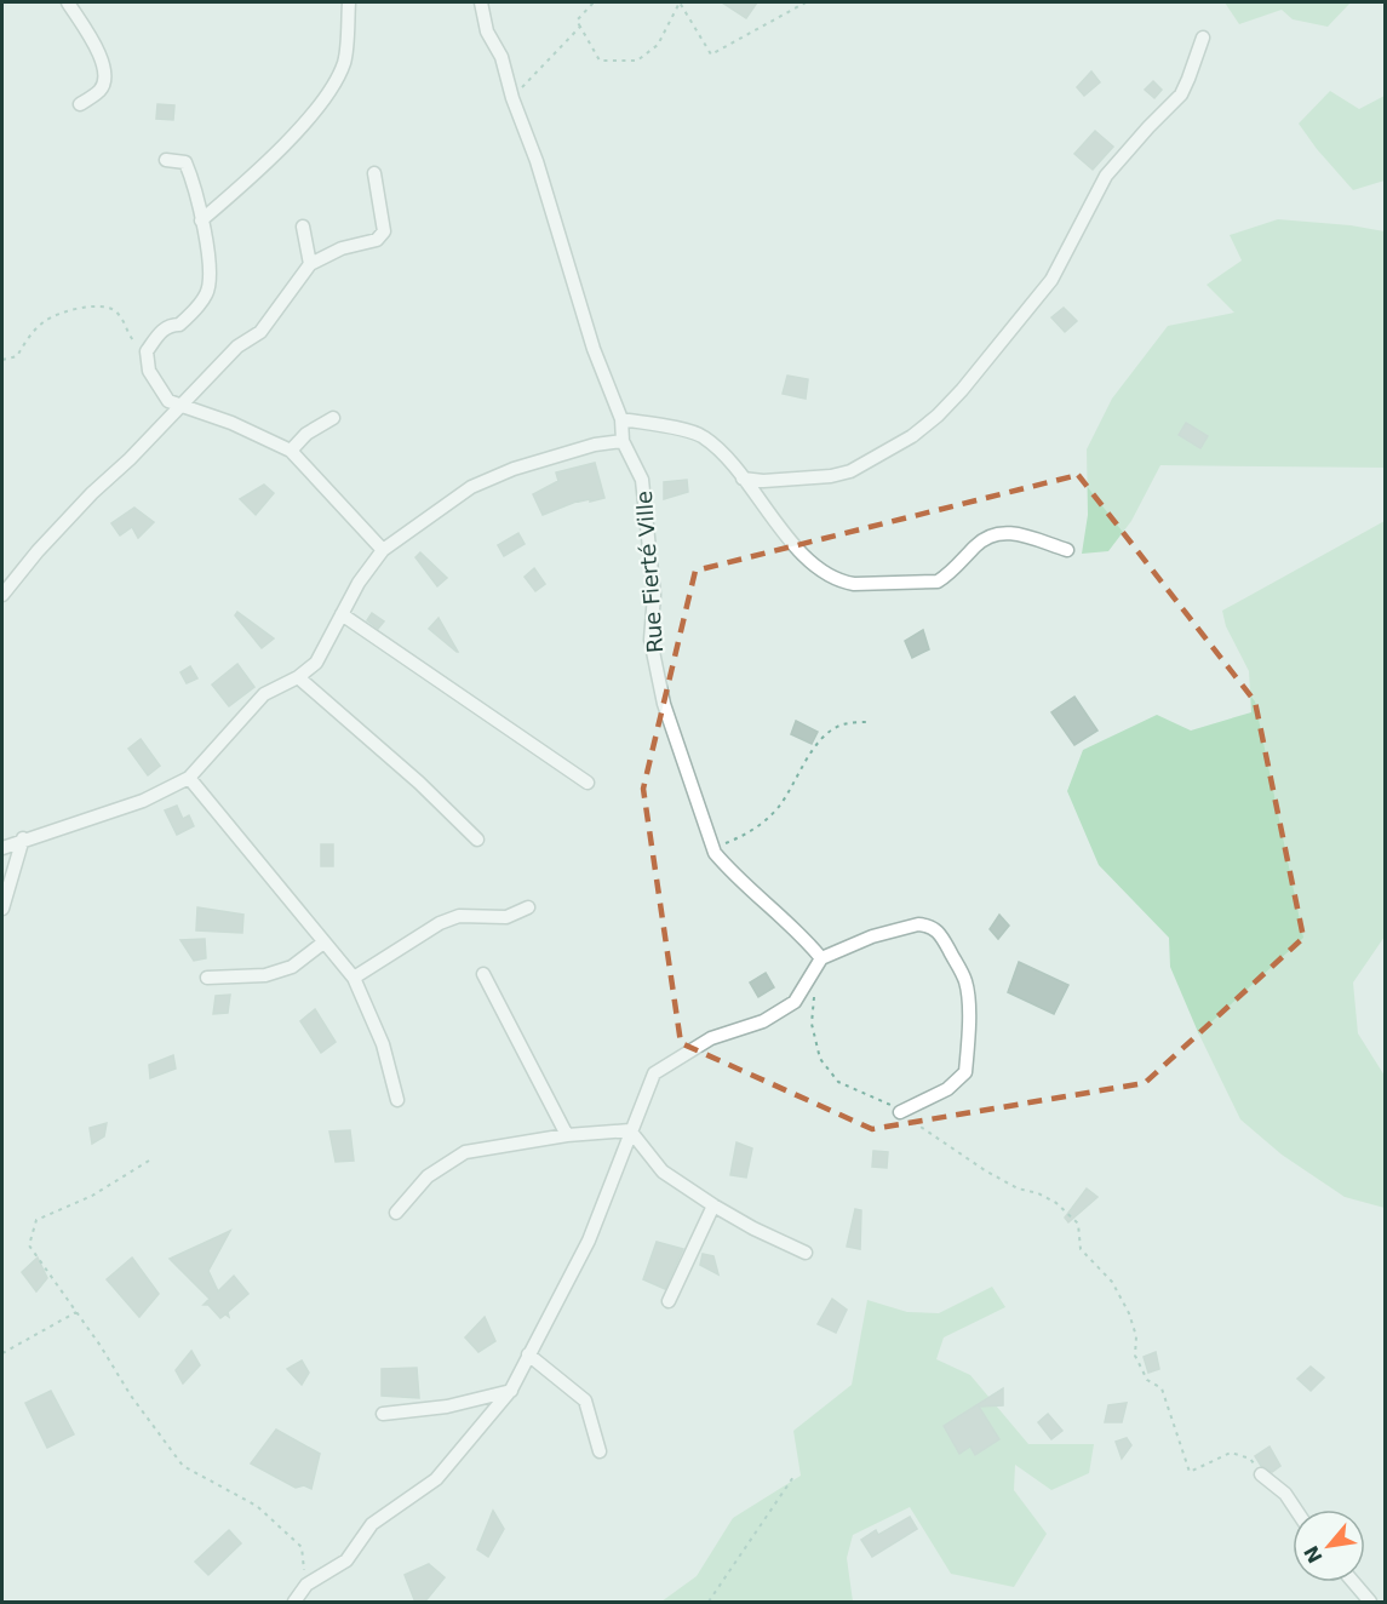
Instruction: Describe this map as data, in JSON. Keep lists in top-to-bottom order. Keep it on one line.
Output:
{"streets":{"street":["Rue Fierté Ville"]},"north":"bottom left"}
